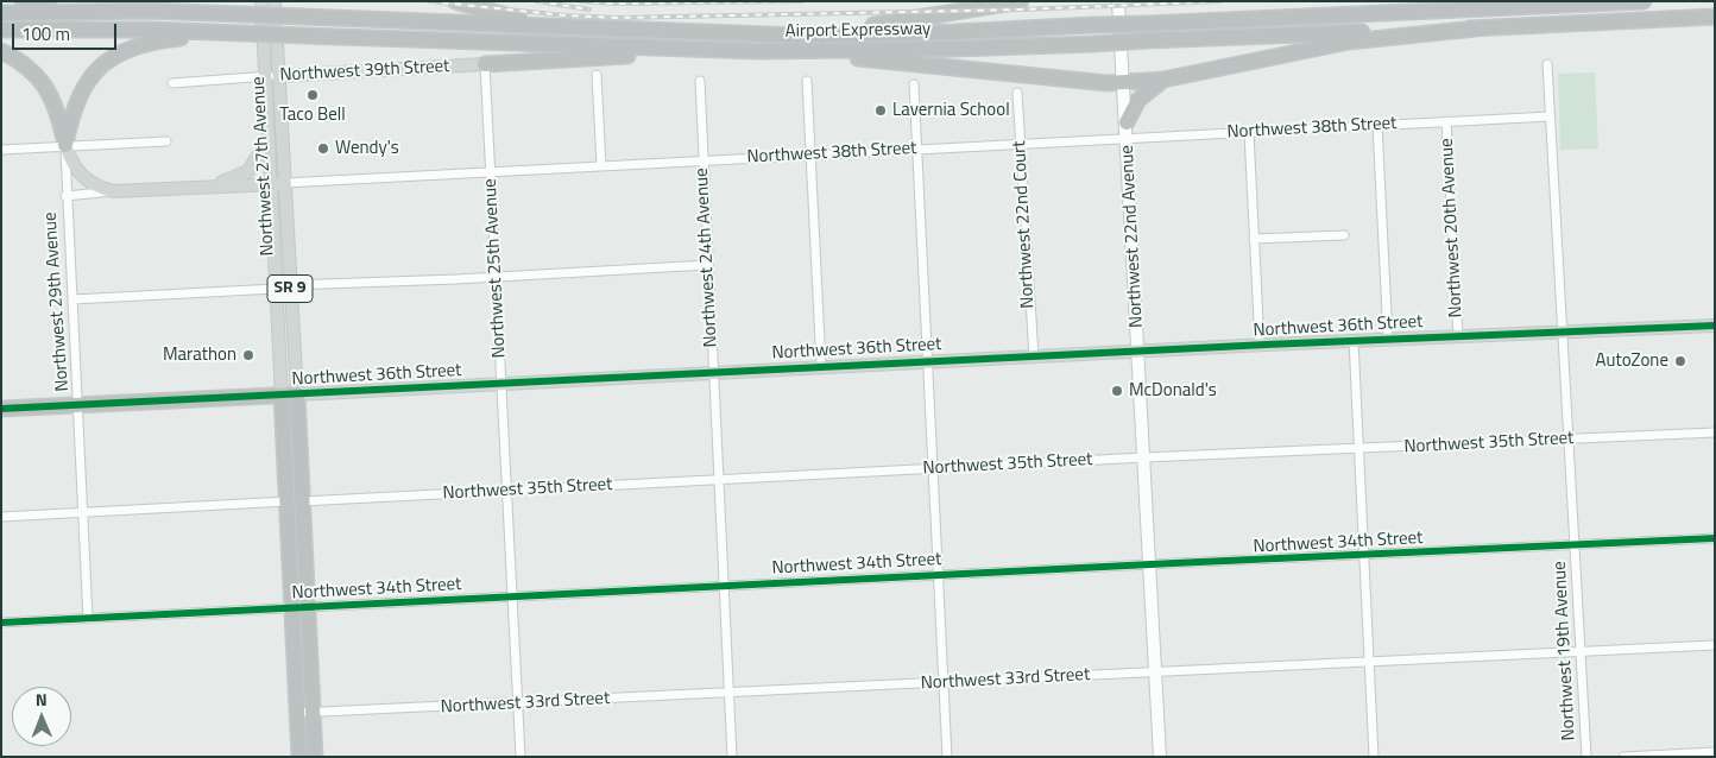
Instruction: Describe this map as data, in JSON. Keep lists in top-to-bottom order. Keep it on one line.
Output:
{"streets":{"highway":["Airport Expressway","Northwest 27th Avenue","SR 9","Northwest 36th Street"],"main road":["Northwest 39th Street","Northwest 38th Street","Northwest 22nd Avenue"],"street":["Northwest 22nd Court","Northwest 20th Avenue","Northwest 24th Avenue","Northwest 25th Avenue","Northwest 29th Avenue","Northwest 35th Street","Northwest 34th Street","Northwest 19th Avenue","Northwest 33rd Street"]},"crossings":[["Northwest 39th Street","Northwest 27th Avenue"],["Northwest 39th Street","Northwest 25th Avenue"],["Northwest 38th Street","Northwest 27th Avenue"],["Northwest 38th Street","Northwest 22nd Court"],["Northwest 38th Street","Northwest 20th Avenue"],["Northwest 38th Street","Northwest 22nd Avenue"],["Northwest 38th Street","Northwest 24th Avenue"],["Northwest 38th Street","Northwest 25th Avenue"],["Northwest 38th Street","Northwest 29th Avenue"],["Northwest 38th Street","Northwest 19th Avenue"],["Northwest 27th Avenue","Northwest 36th Street"],["Northwest 27th Avenue","Northwest 35th Street"],["Northwest 27th Avenue","Northwest 34th Street"],["Northwest 27th Avenue","Northwest 33rd Street"],["Northwest 22nd Court","Northwest 36th Street"],["Northwest 20th Avenue","Northwest 36th Street"],["Northwest 22nd Avenue","Northwest 36th Street"],["Northwest 22nd Avenue","Northwest 35th Street"],["Northwest 22nd Avenue","Northwest 34th Street"],["Northwest 22nd Avenue","Northwest 33rd Street"],["Northwest 24th Avenue","Northwest 36th Street"],["Northwest 24th Avenue","Northwest 35th Street"],["Northwest 24th Avenue","Northwest 34th Street"],["Northwest 24th Avenue","Northwest 33rd Street"],["Northwest 25th Avenue","Northwest 36th Street"],["Northwest 25th Avenue","Northwest 35th Street"],["Northwest 25th Avenue","Northwest 34th Street"],["Northwest 25th Avenue","Northwest 33rd Street"],["Northwest 29th Avenue","Northwest 36th Street"],["Northwest 29th Avenue","Northwest 35th Street"],["Northwest 29th Avenue","Northwest 34th Street"],["Northwest 36th Street","Northwest 19th Avenue"],["Northwest 35th Street","Northwest 19th Avenue"],["Northwest 34th Street","Northwest 19th Avenue"],["Northwest 19th Avenue","Northwest 33rd Street"]],"places":["Taco Bell","Lavernia School","Wendy's","Marathon","AutoZone","McDonald's"],"scale_bar":"100 m","north":"top"}
